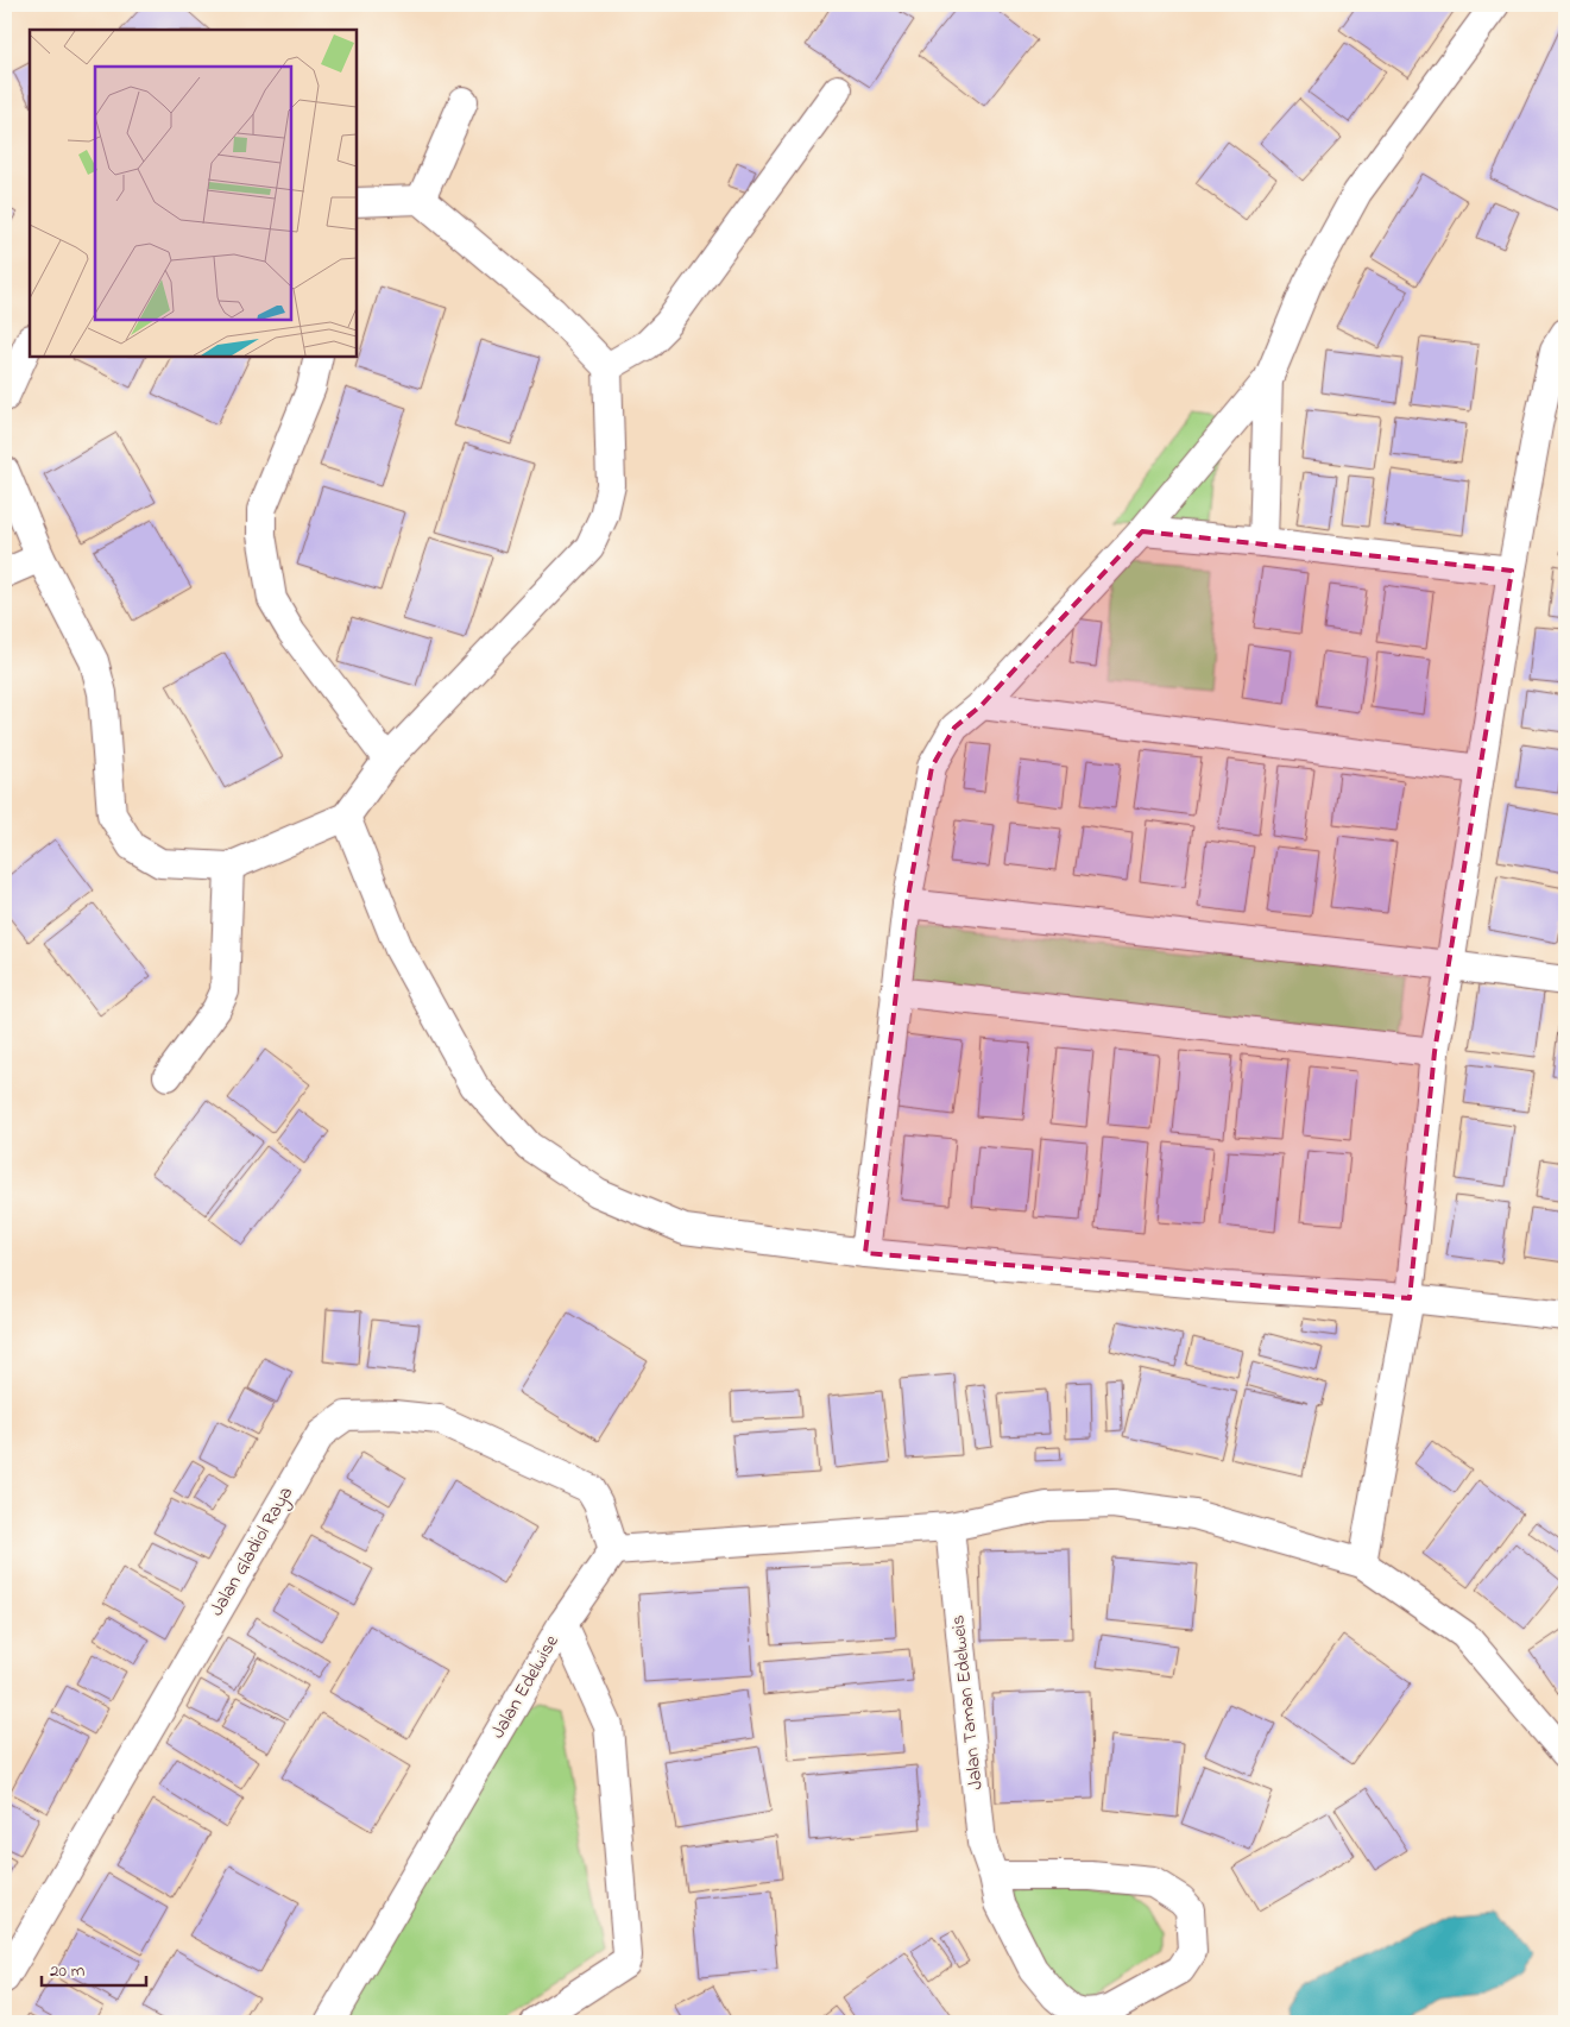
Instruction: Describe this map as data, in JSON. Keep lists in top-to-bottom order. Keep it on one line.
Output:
{"streets":{"street":["Jalan Gladiol Raya","Jalan Edelwise","Jalan Taman Edelweis"]},"scale_bar":"20 m"}
